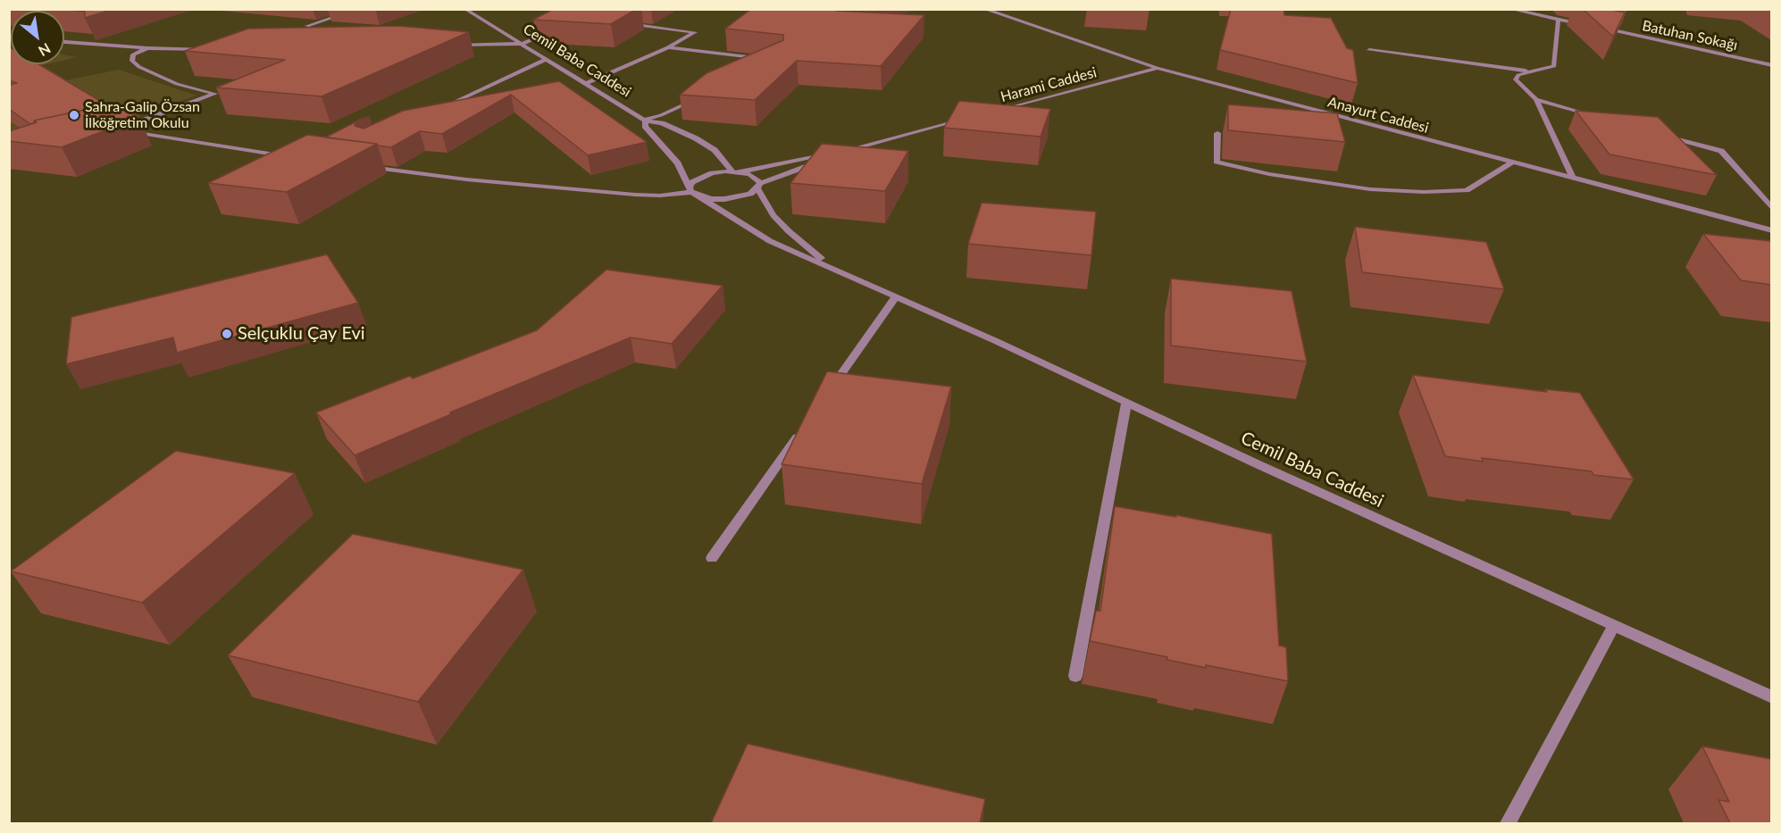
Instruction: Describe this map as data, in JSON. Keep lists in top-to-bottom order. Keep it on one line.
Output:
{"streets":{"street":["Batuhan Sokağı","Cemil Baba Caddesi","Harami Caddesi","Anayurt Caddesi"]},"crossings":[["Harami Caddesi","Anayurt Caddesi"]],"places":["Sahra-Galip Özsan İlköğretim Okulu","Selçuklu Çay Evi"],"north":"bottom right"}
